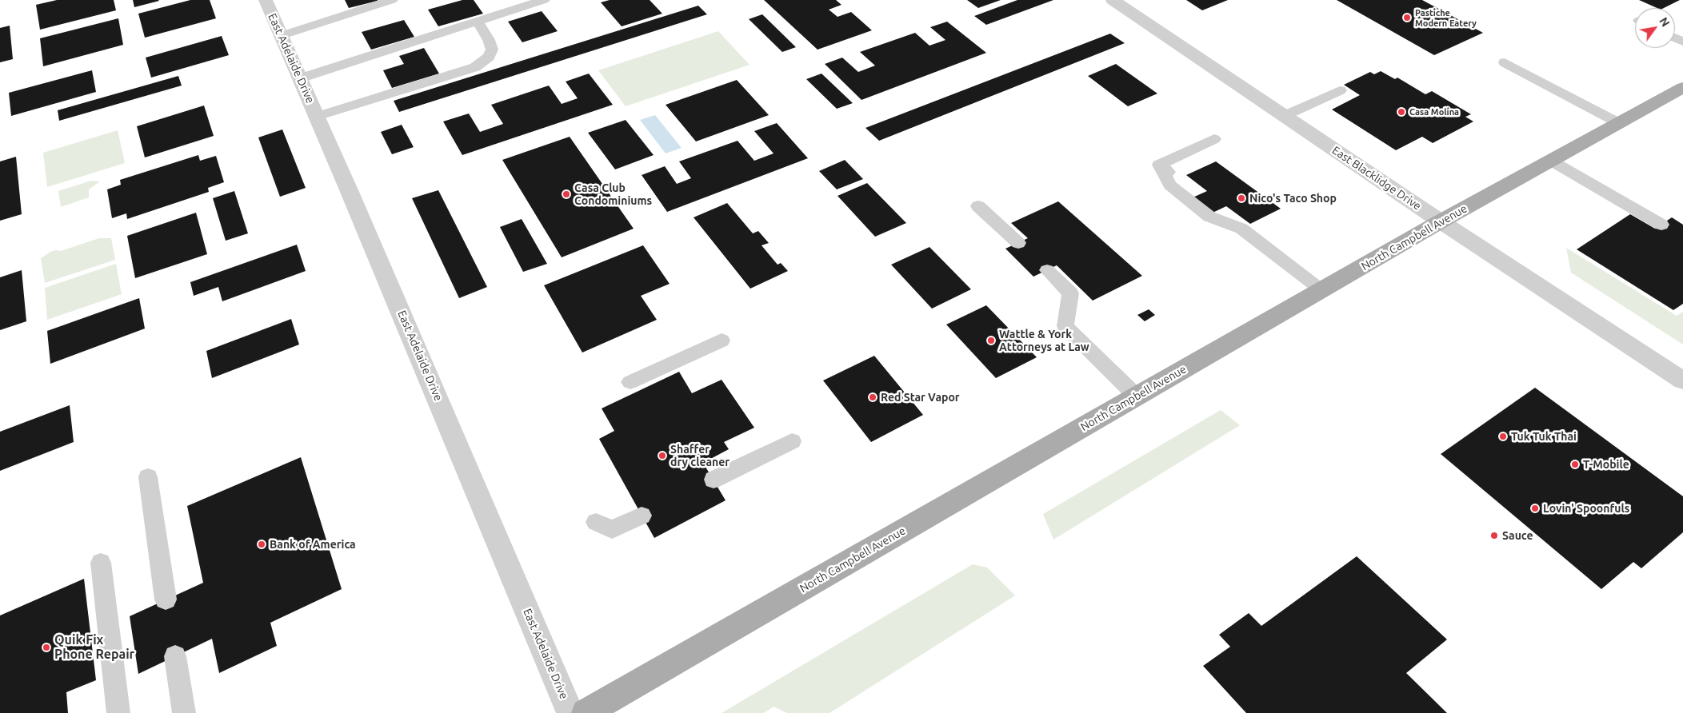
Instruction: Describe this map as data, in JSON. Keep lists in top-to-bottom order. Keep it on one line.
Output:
{"streets":{"main road":["North Campbell Avenue"],"street":["East Adelaide Drive","East Blacklidge Drive"]},"crossings":[["East Blacklidge Drive","North Campbell Avenue"]],"places":["Pastiche Modern Eatery","Casa Molina","Casa Club Condominiums","Nico's Taco Shop","Wattle & York Attorneys at Law","Red Star Vapor","Tuk Tuk Thai","Shaffer dry cleaner","T-Mobile","Lovin' Spoonfuls","Sauce","Bank of America","Quik Fix Phone Repair"],"north":"top right"}
